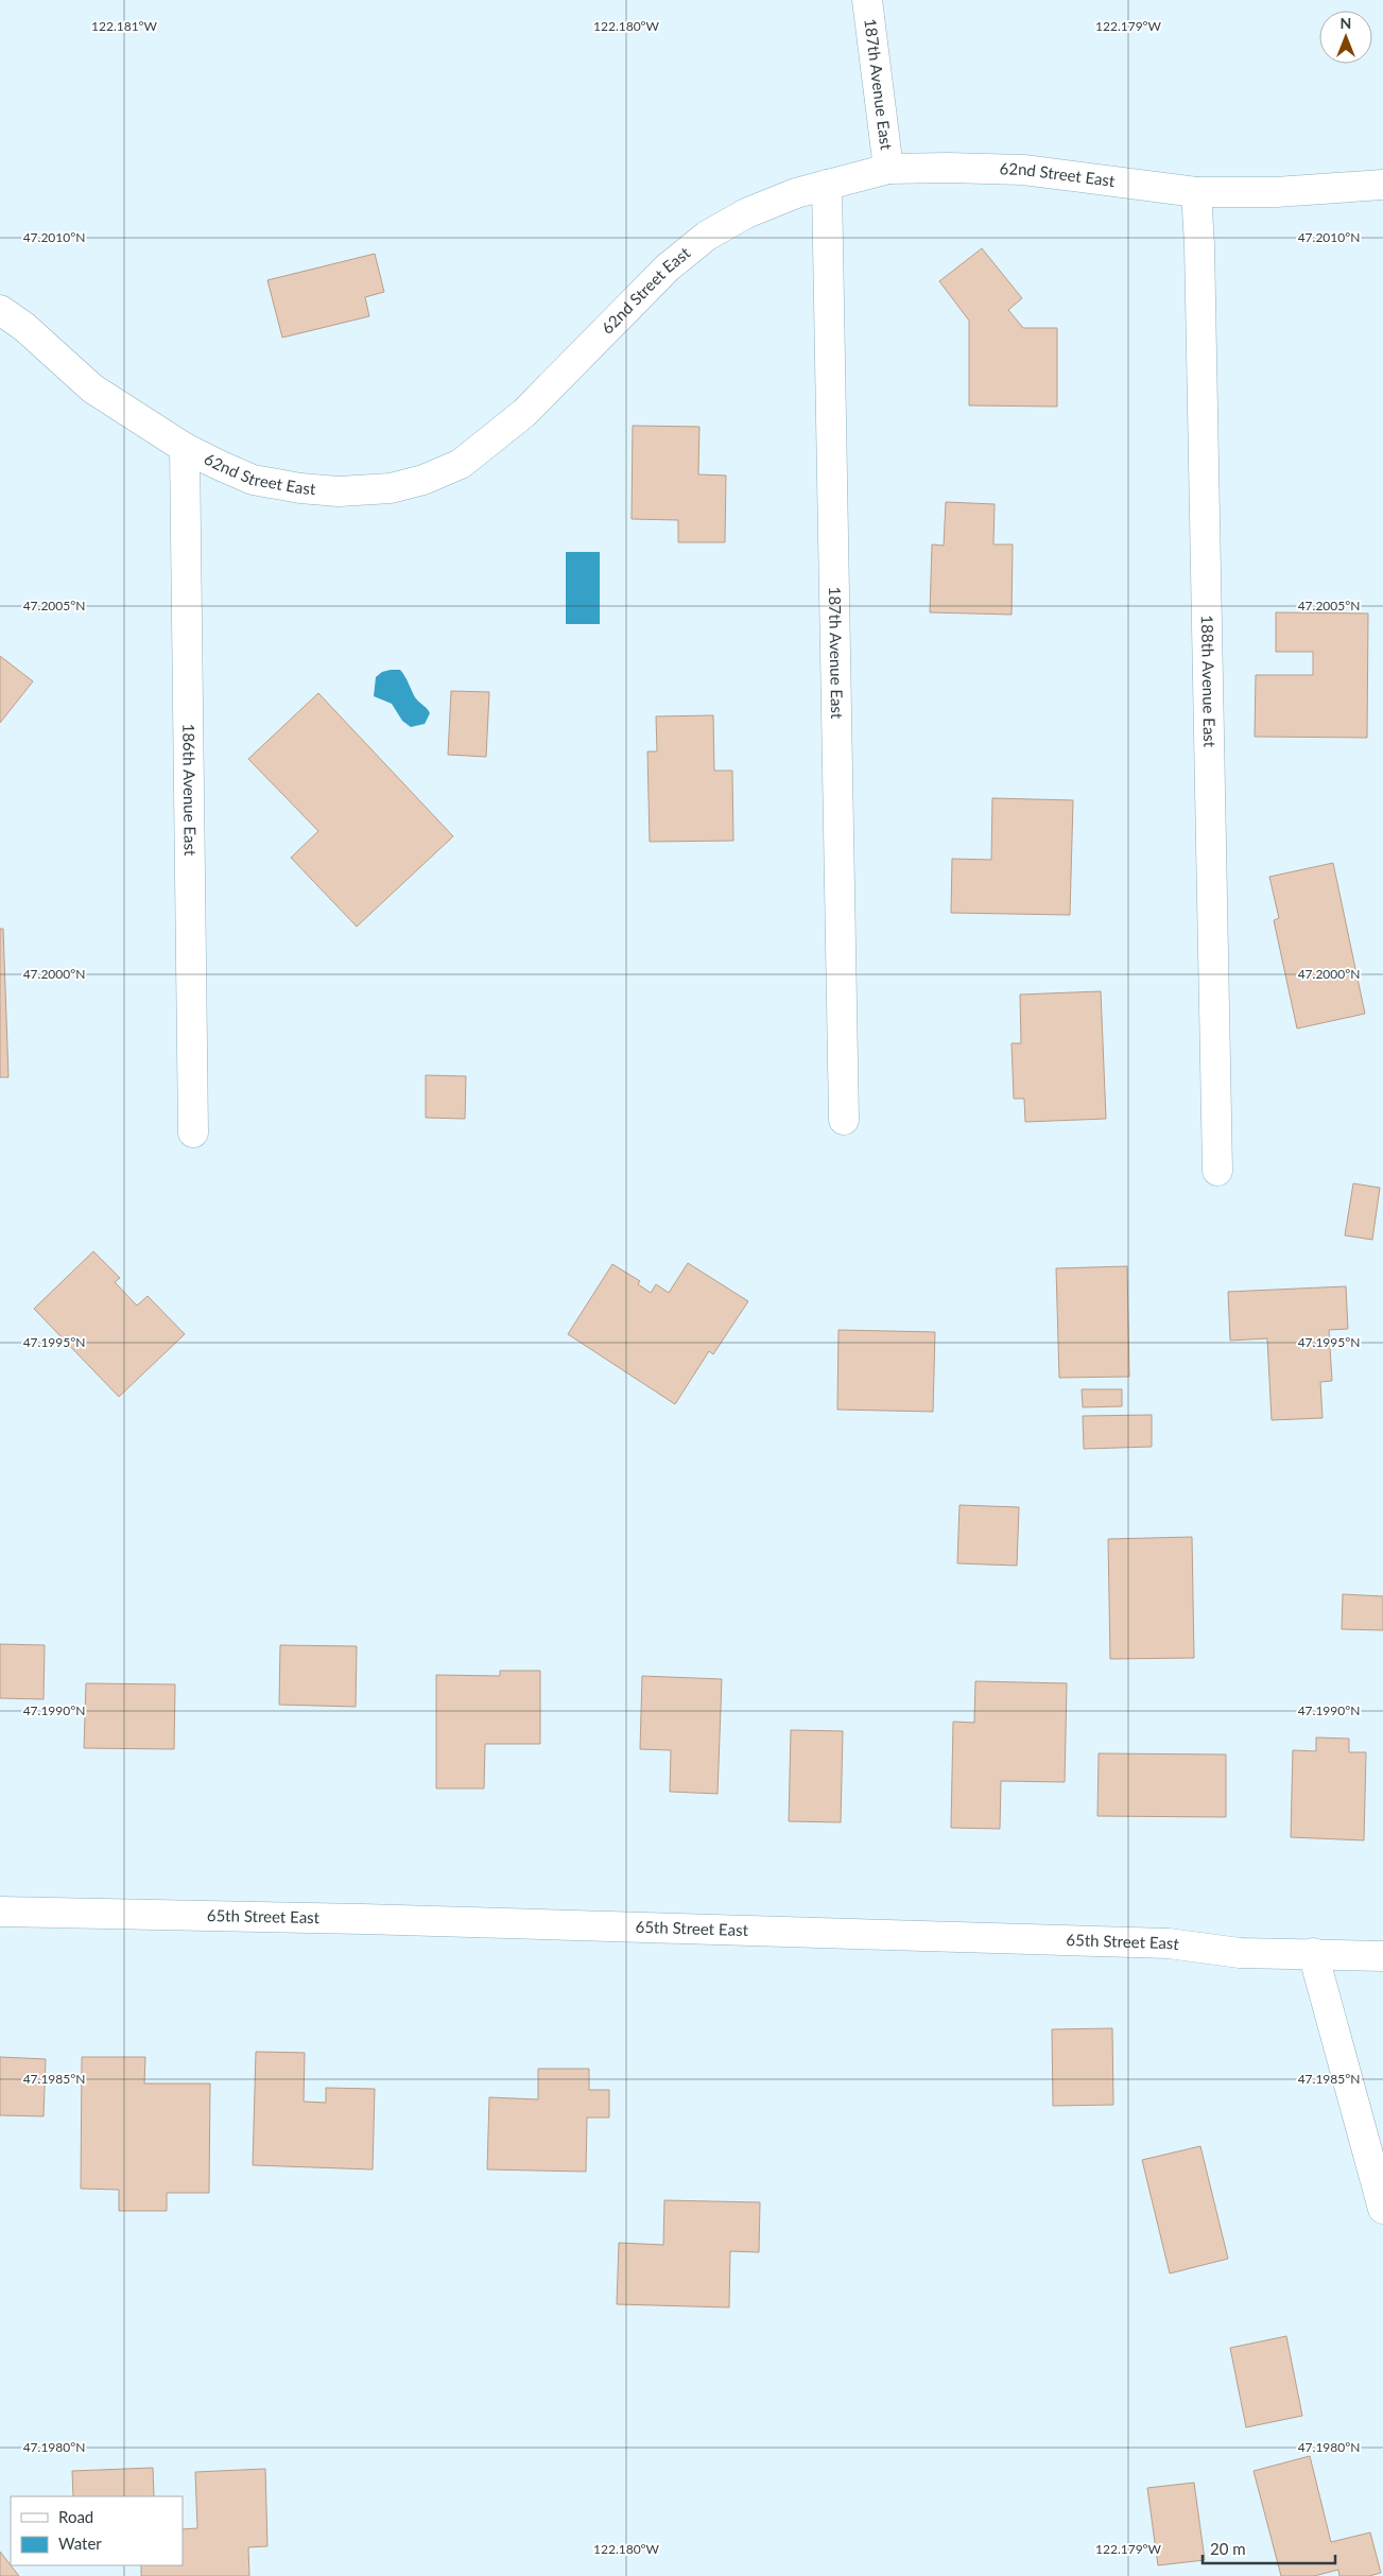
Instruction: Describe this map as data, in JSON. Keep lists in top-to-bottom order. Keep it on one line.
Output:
{"streets":{"street":["187th Avenue East","62nd Street East","188th Avenue East","186th Avenue East","65th Street East"]},"crossings":[["187th Avenue East","62nd Street East"],["62nd Street East","188th Avenue East"],["62nd Street East","186th Avenue East"]],"legend":["Road","Water"],"scale_bar":"20 m","north":"top","coordinates":["122.181°W","122.180°W","122.179°W","47.2010°N","47.2005°N","47.2000°N","47.1995°N","47.1990°N","47.1985°N","47.1980°N"]}
